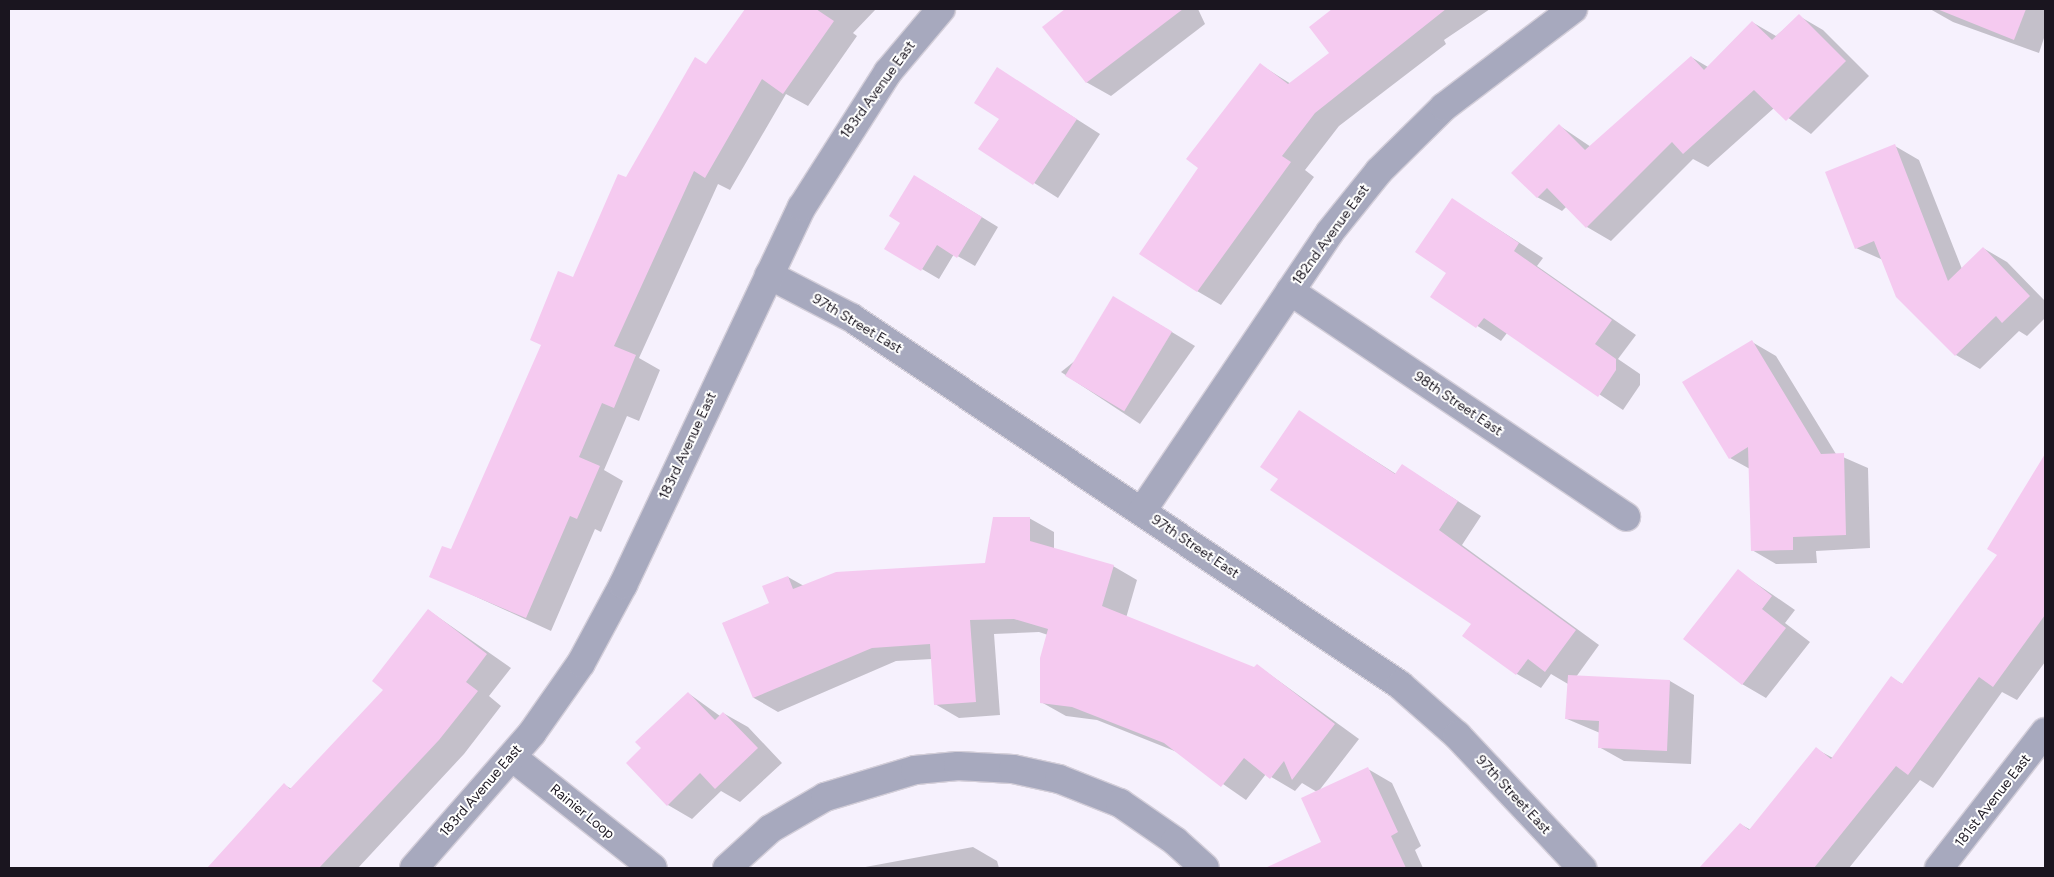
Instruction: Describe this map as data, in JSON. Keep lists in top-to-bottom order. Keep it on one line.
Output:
{"streets":{"street":["183rd Avenue East","182nd Avenue East","97th Street East","98th Street East","181st Avenue East","Rainier Loop"]},"crossings":[["183rd Avenue East","97th Street East"],["183rd Avenue East","Rainier Loop"],["182nd Avenue East","97th Street East"],["182nd Avenue East","98th Street East"]]}
